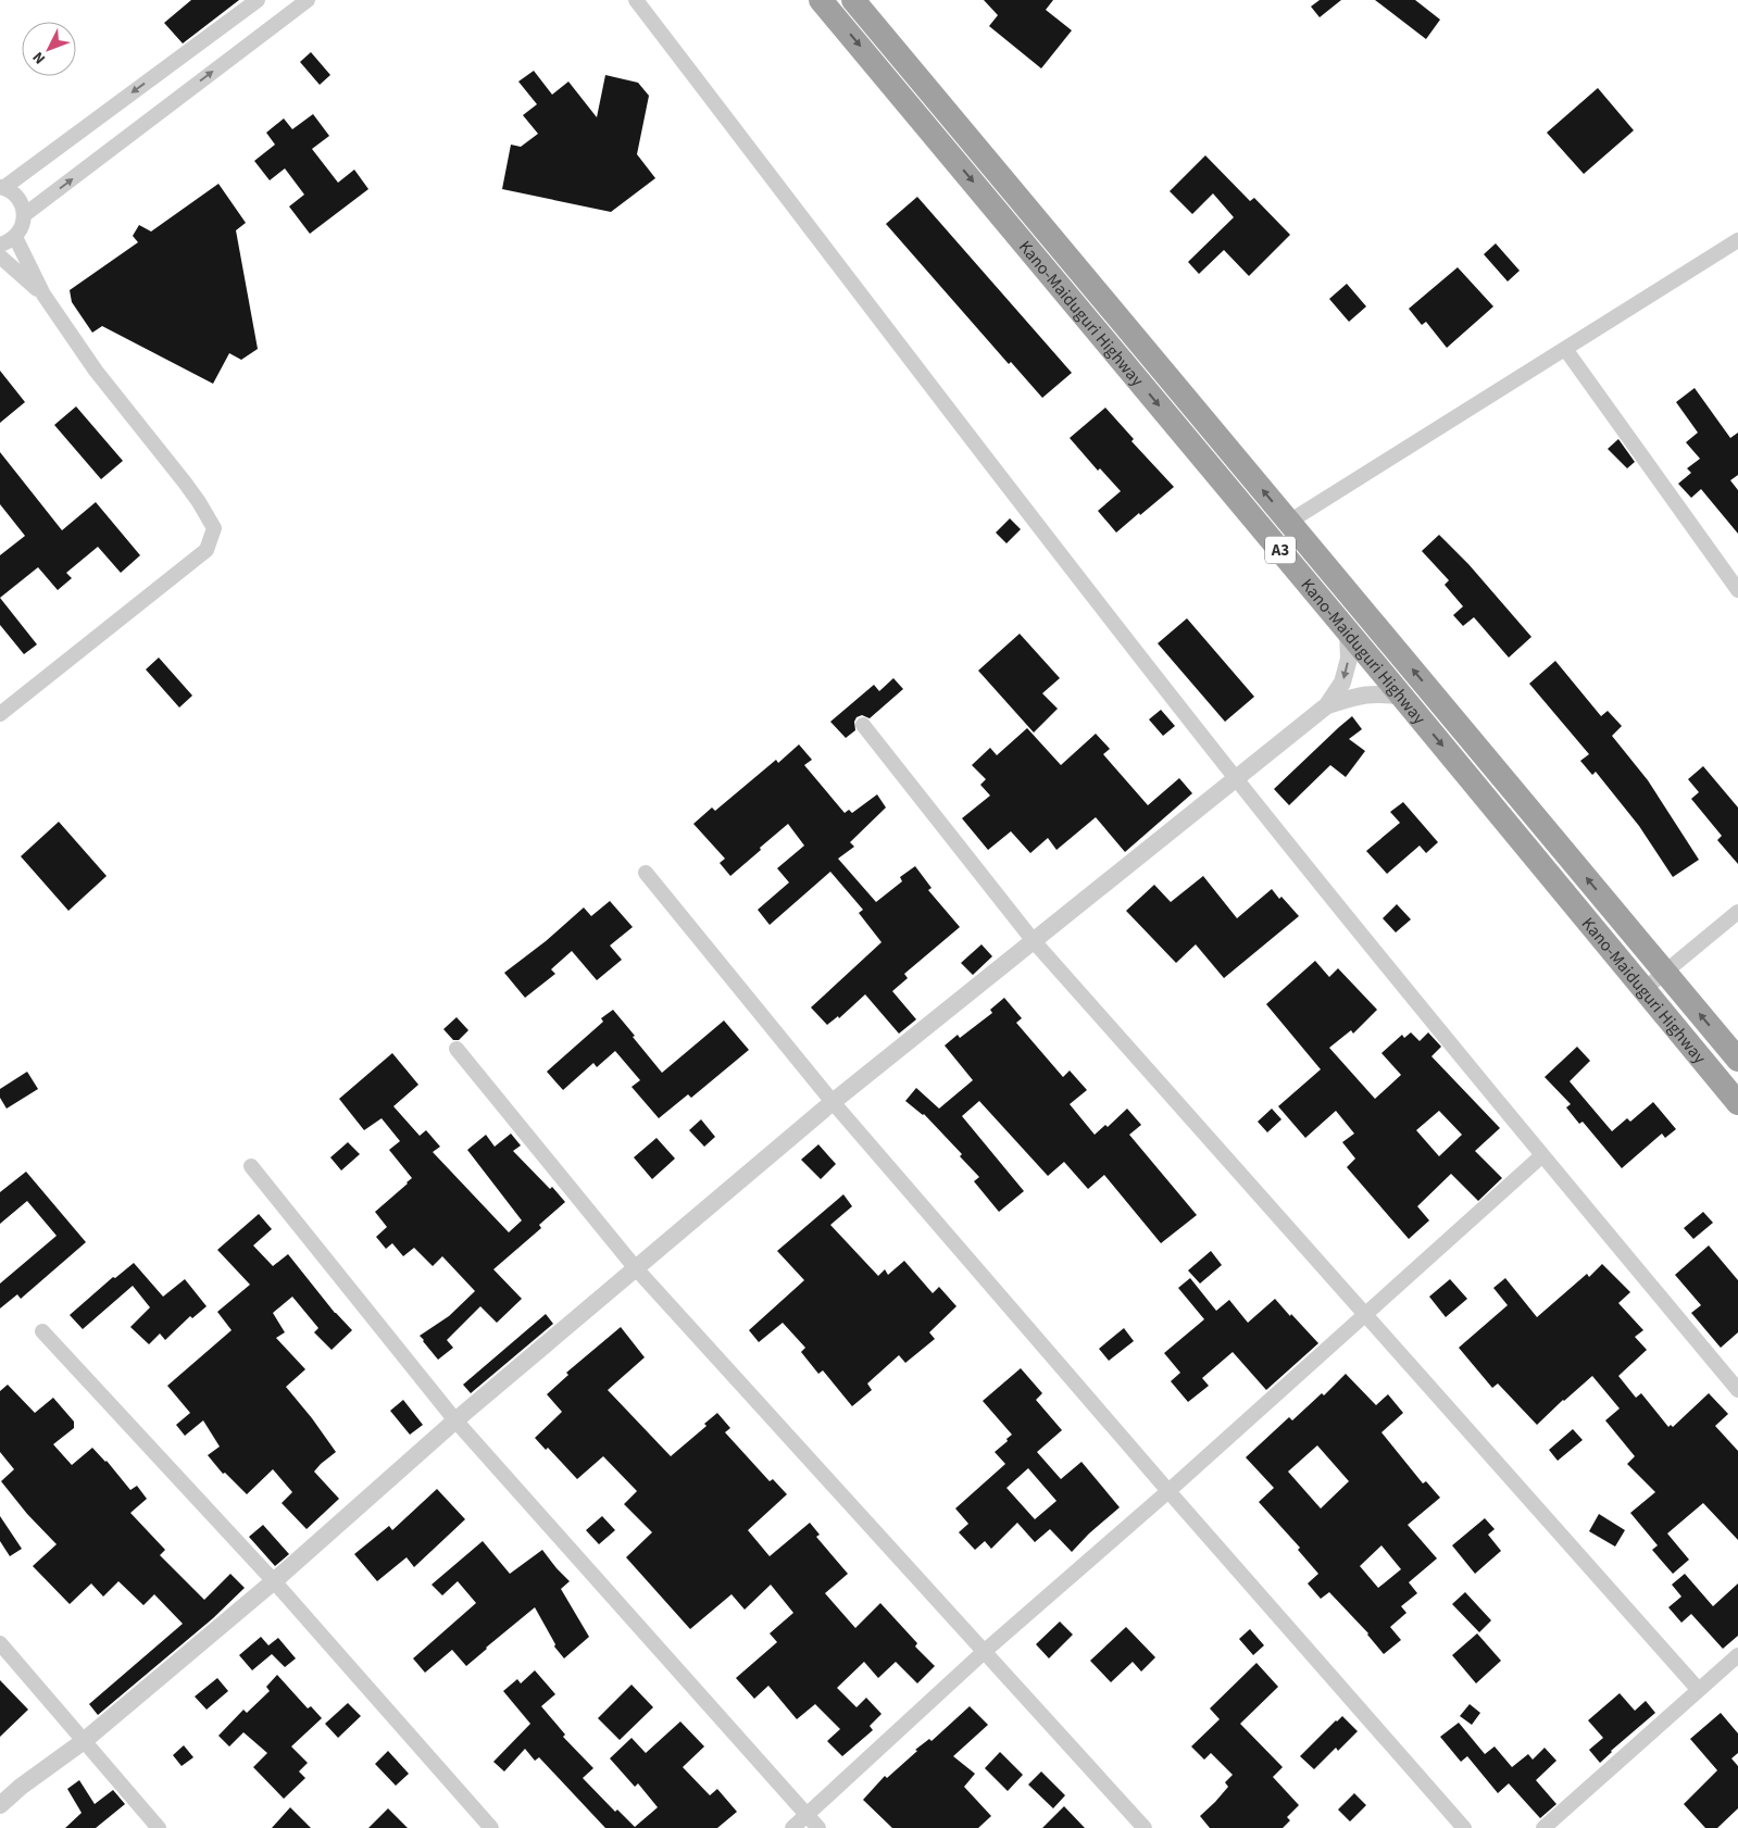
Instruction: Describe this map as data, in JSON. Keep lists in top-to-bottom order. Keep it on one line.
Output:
{"streets":{"highway":["Kano-Maiduguri Highway","A3"]},"north":"bottom left"}
